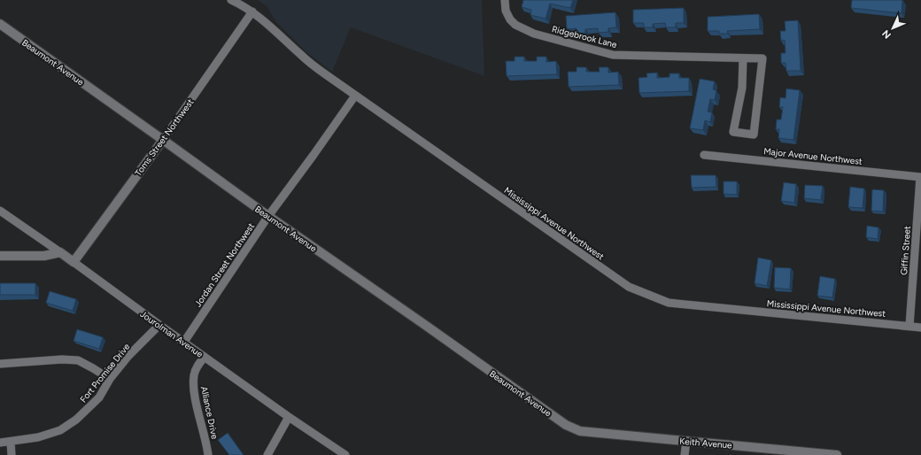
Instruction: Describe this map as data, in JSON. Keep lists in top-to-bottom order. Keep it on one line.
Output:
{"streets":{"street":["Ridgebrook Lane","Beaumont Avenue","Toms Street Northwest","Major Avenue Northwest","Mississippi Avenue Northwest","Giffin Street","Jordan Street Northwest","Jourolman Avenue","Fort Promise Drive","Alliance Drive","Keith Avenue"]},"crossings":[["Beaumont Avenue","Toms Street Northwest"],["Beaumont Avenue","Jordan Street Northwest"],["Beaumont Avenue","Keith Avenue"],["Toms Street Northwest","Mississippi Avenue Northwest"],["Toms Street Northwest","Jourolman Avenue"],["Major Avenue Northwest","Giffin Street"],["Mississippi Avenue Northwest","Giffin Street"],["Mississippi Avenue Northwest","Jordan Street Northwest"],["Jordan Street Northwest","Jourolman Avenue"],["Jourolman Avenue","Fort Promise Drive"],["Jourolman Avenue","Alliance Drive"]],"north":"bottom left"}
